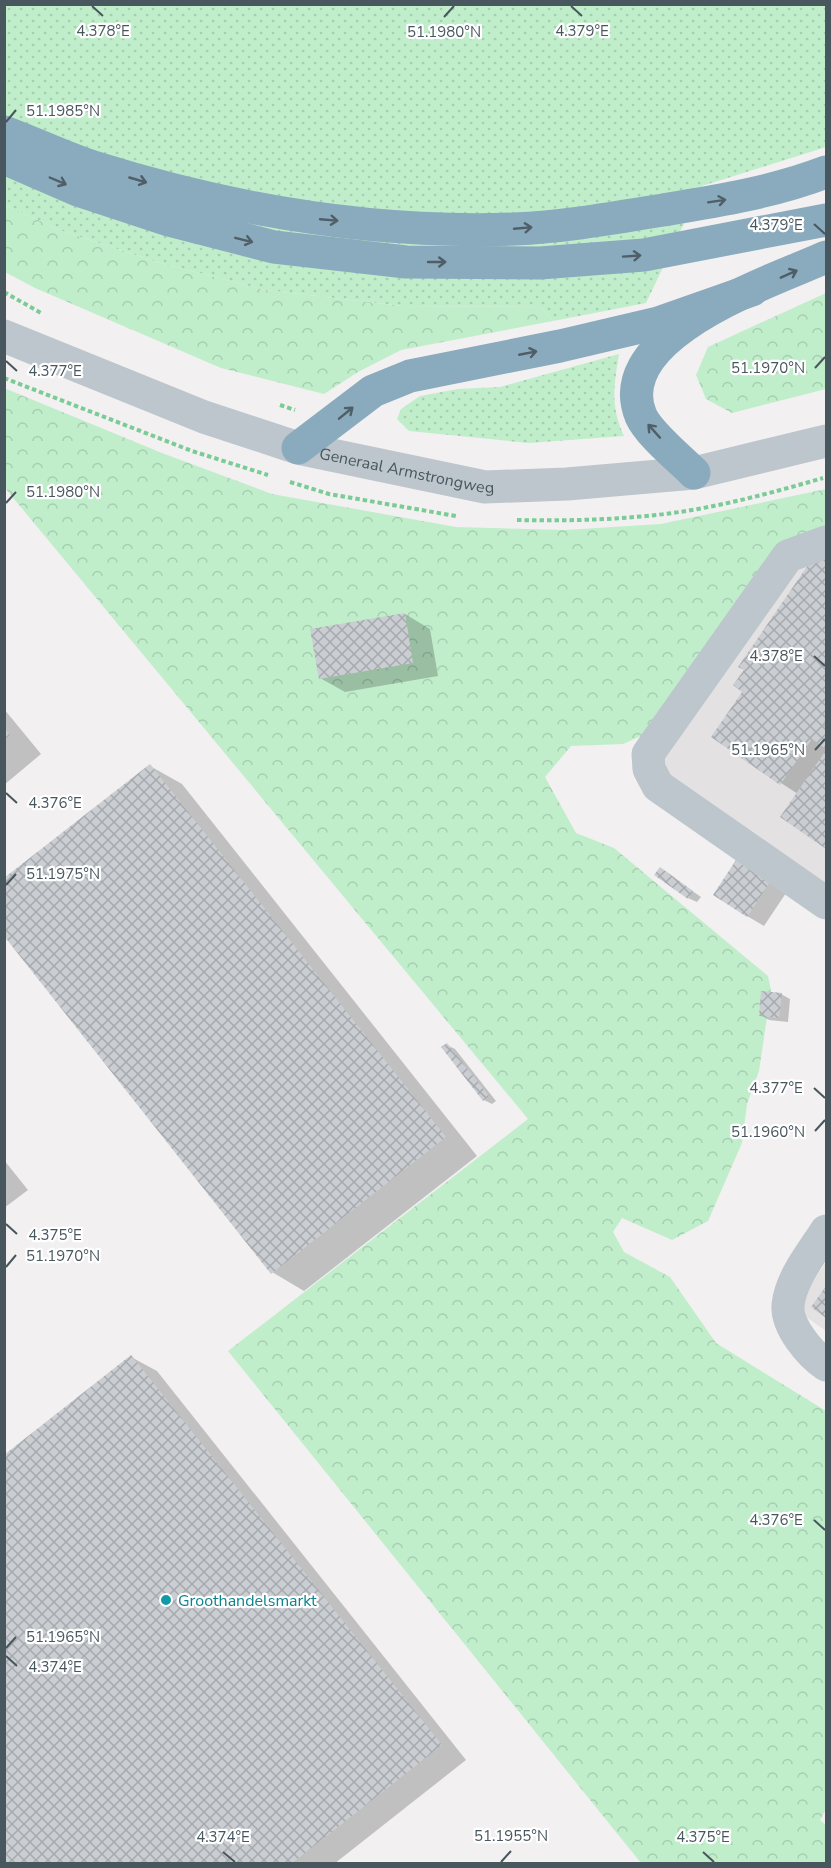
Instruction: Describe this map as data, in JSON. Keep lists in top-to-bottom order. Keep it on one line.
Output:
{"streets":{"street":["Generaal Armstrongweg"]},"places":["Groothandelsmarkt"],"coordinates":["4.378°E","4.379°E","51.1980°N","51.1985°N","51.1970°N","4.377°E","51.1965°N","4.376°E","51.1975°N","51.1960°N","4.375°E","4.374°E","51.1955°N"]}
